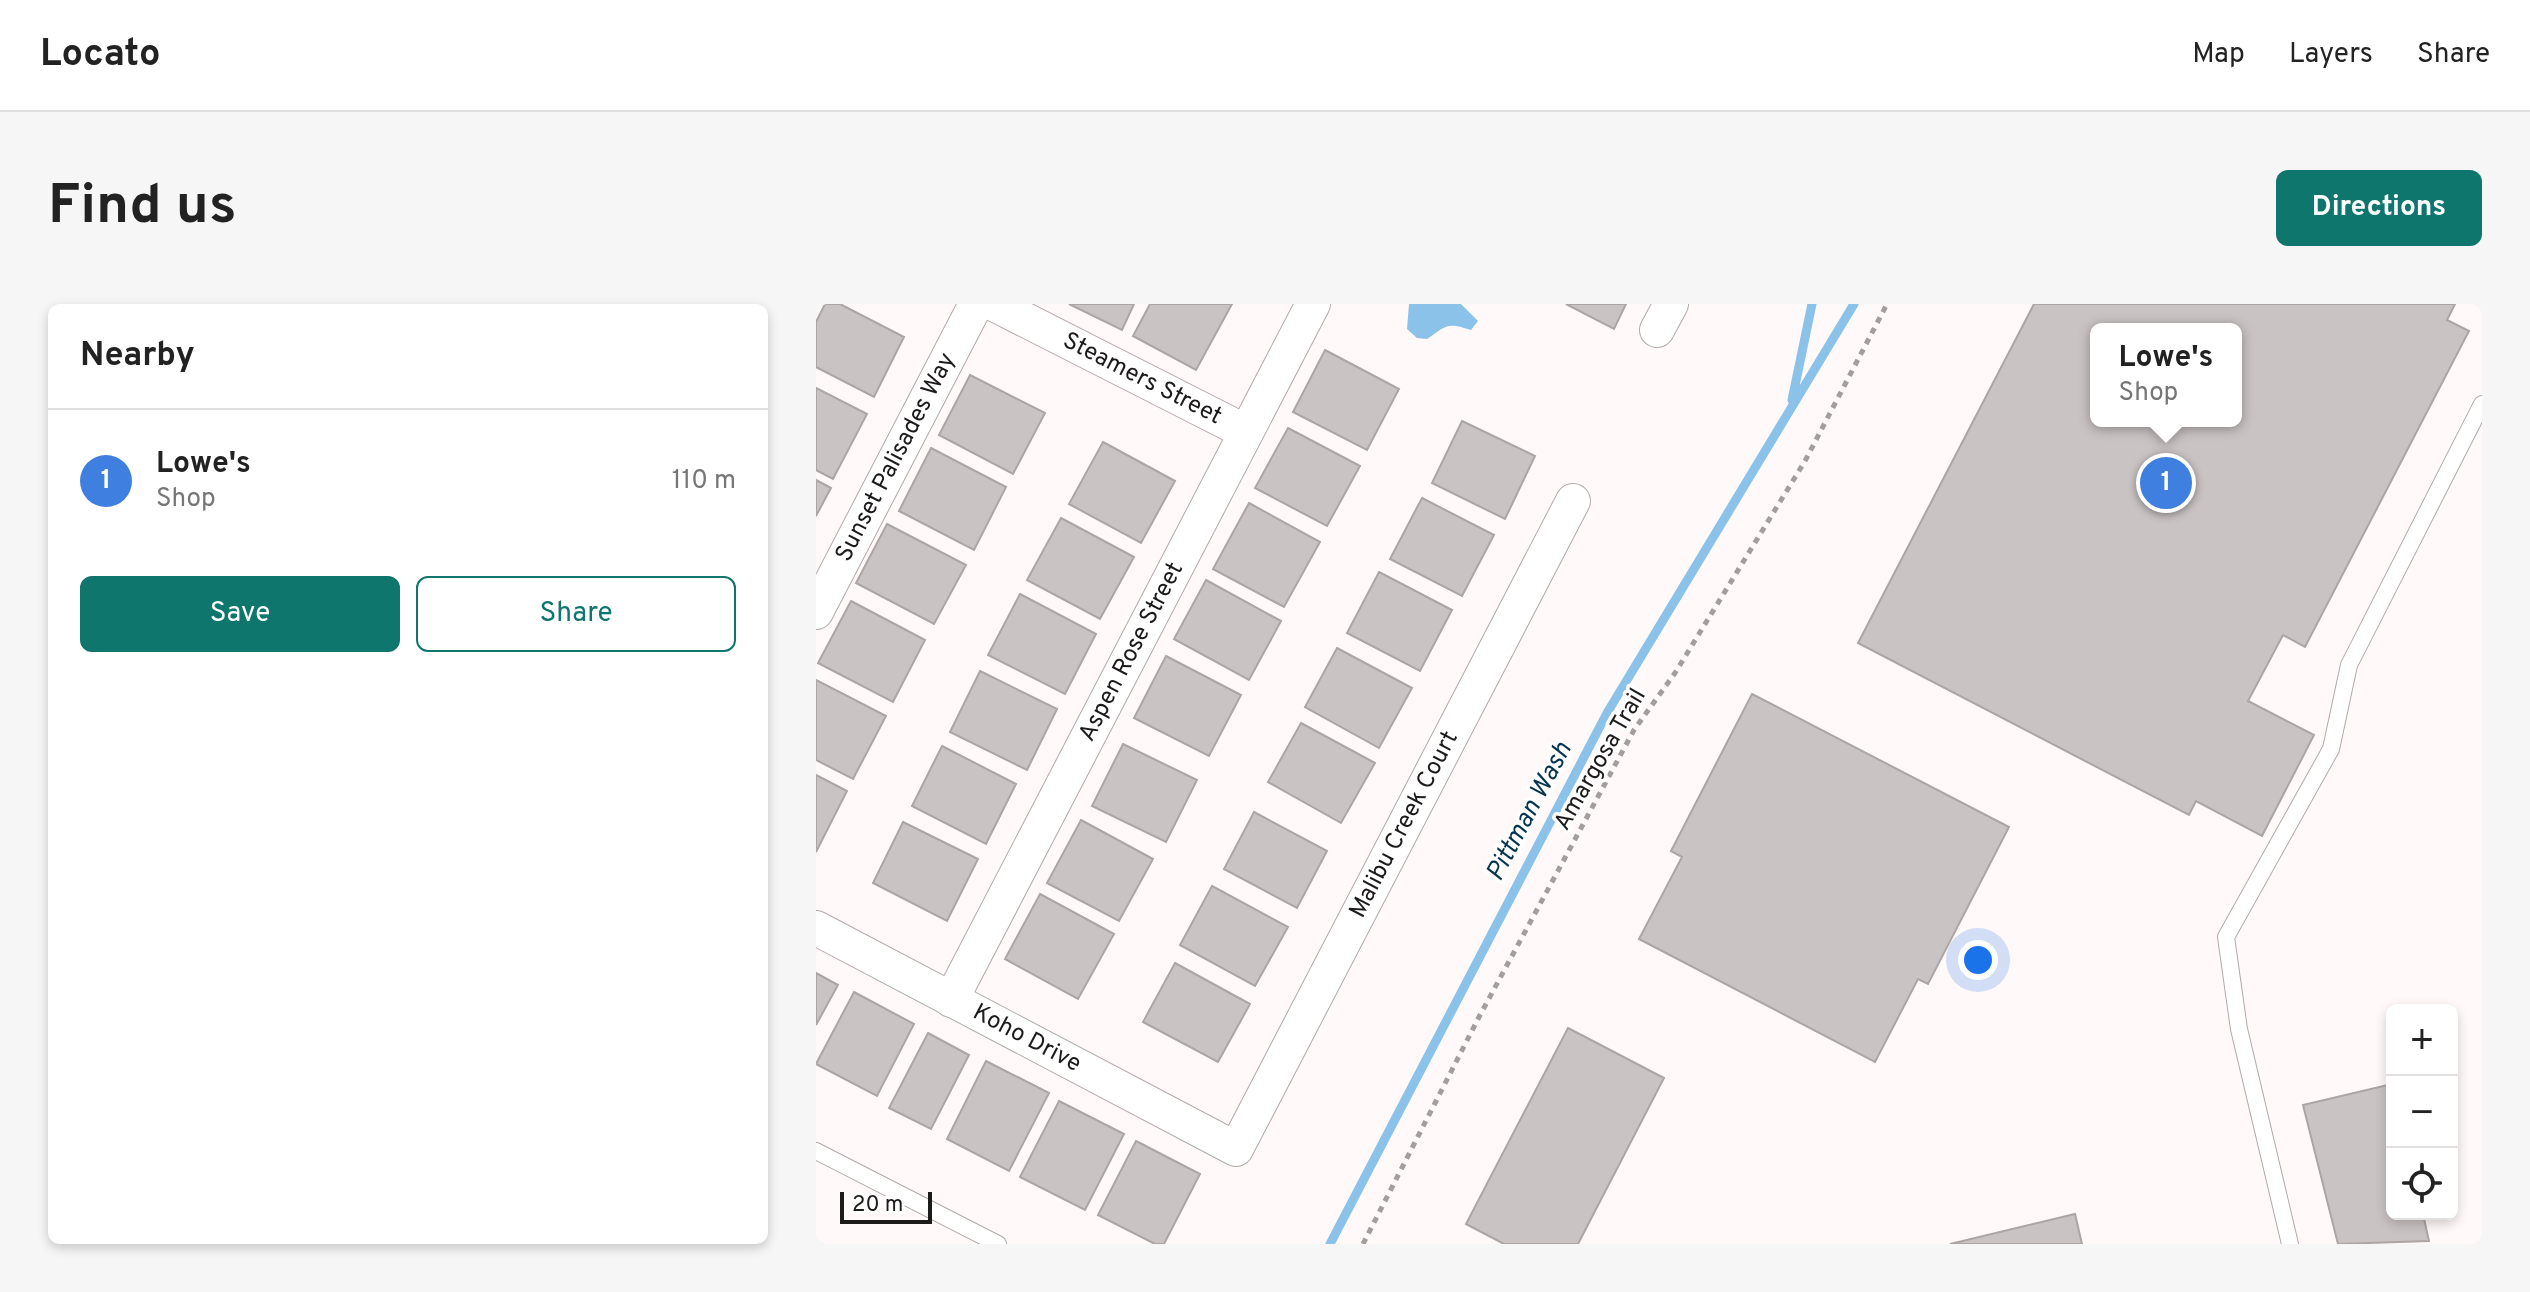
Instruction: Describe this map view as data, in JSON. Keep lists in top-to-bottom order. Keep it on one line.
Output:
{"streets":{"street":["Steamers Street","Sunset Palisades Way","Aspen Rose Street","Malibu Creek Court","Koho Drive"],"path":["Amargosa Trail"]},"crossings":[["Steamers Street","Aspen Rose Street"],["Aspen Rose Street","Koho Drive"],["Malibu Creek Court","Koho Drive"]],"water":["Pittman Wash"],"scale_bar":"20 m","page":{"header":"Locato","nav":["Map","Layers","Share"],"buttons":["Directions",["Save","Share"]],"title":"Find us","heading":"Nearby","popup":["Lowe's","Shop"],"list":[{"mark":"1","name":"Lowe's","note":"Shop","value":"110 m"}],"pins":"1","map_buttons":["+","−"],"scale":"20 m"}}
